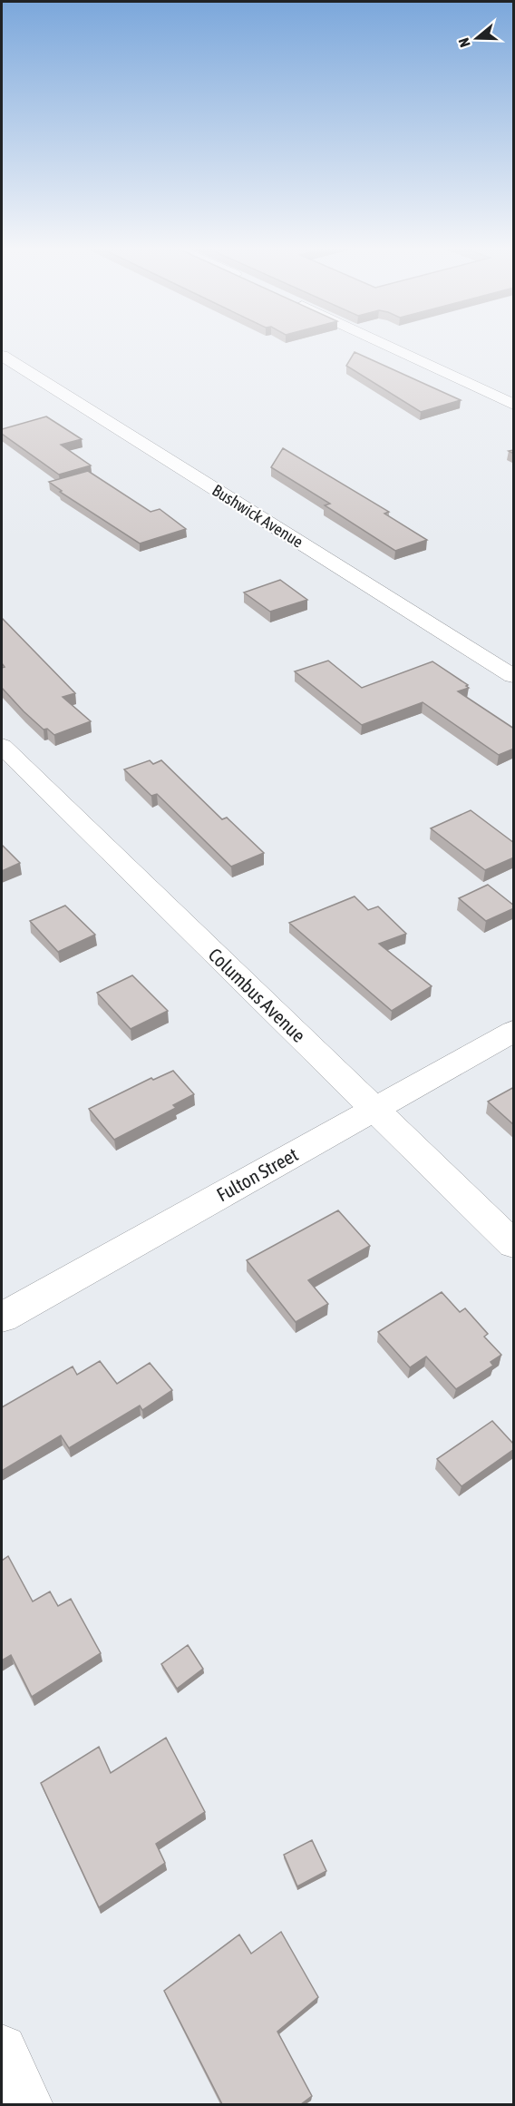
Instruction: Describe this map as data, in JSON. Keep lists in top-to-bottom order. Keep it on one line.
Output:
{"streets":{"street":["Bushwick Avenue","Columbus Avenue","Fulton Street"]},"crossings":[["Columbus Avenue","Fulton Street"]],"north":"left"}
